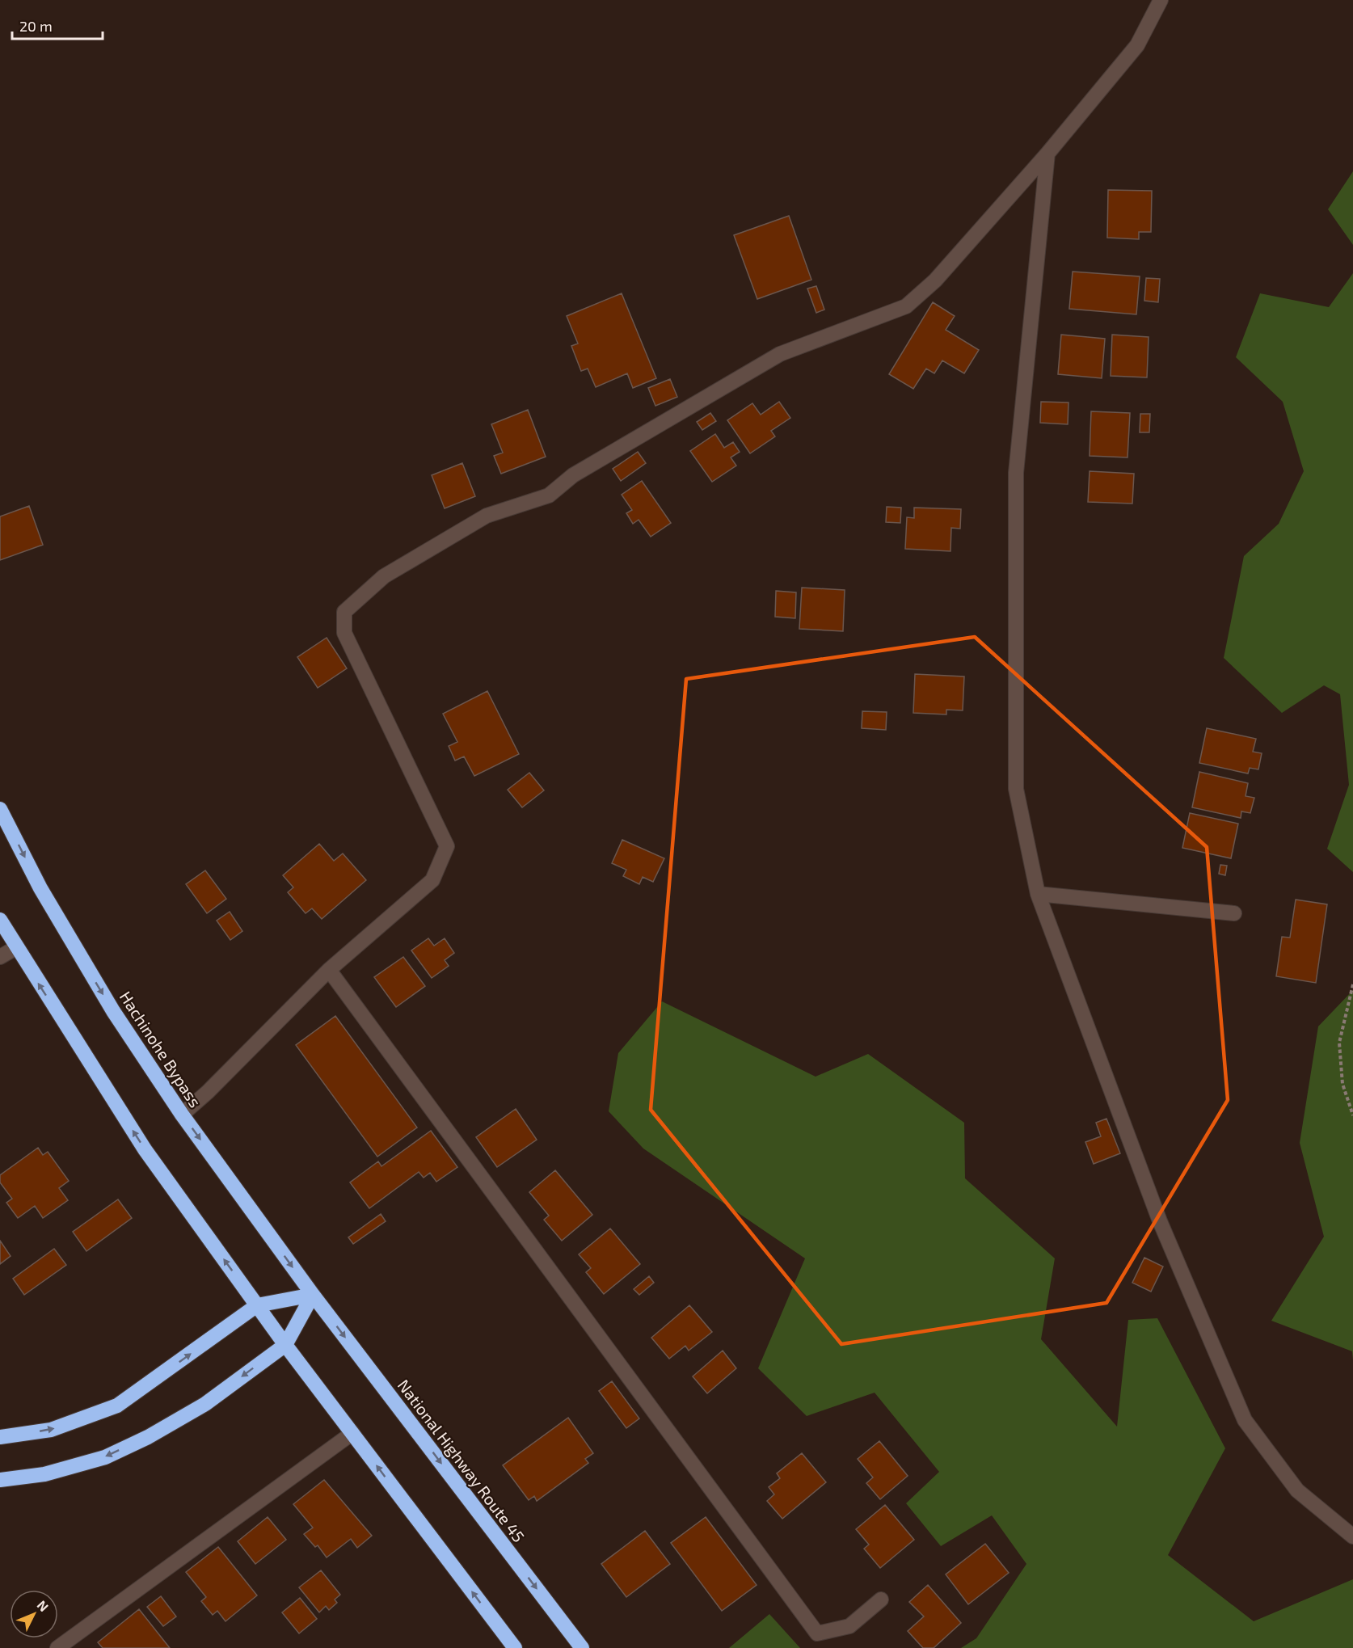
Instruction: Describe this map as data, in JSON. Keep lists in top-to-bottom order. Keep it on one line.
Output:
{"streets":{"highway":["Hachinohe Bypass","National Highway Route 45"]},"crossings":[["Hachinohe Bypass","National Highway Route 45"]],"scale_bar":"20 m","north":"top right"}
